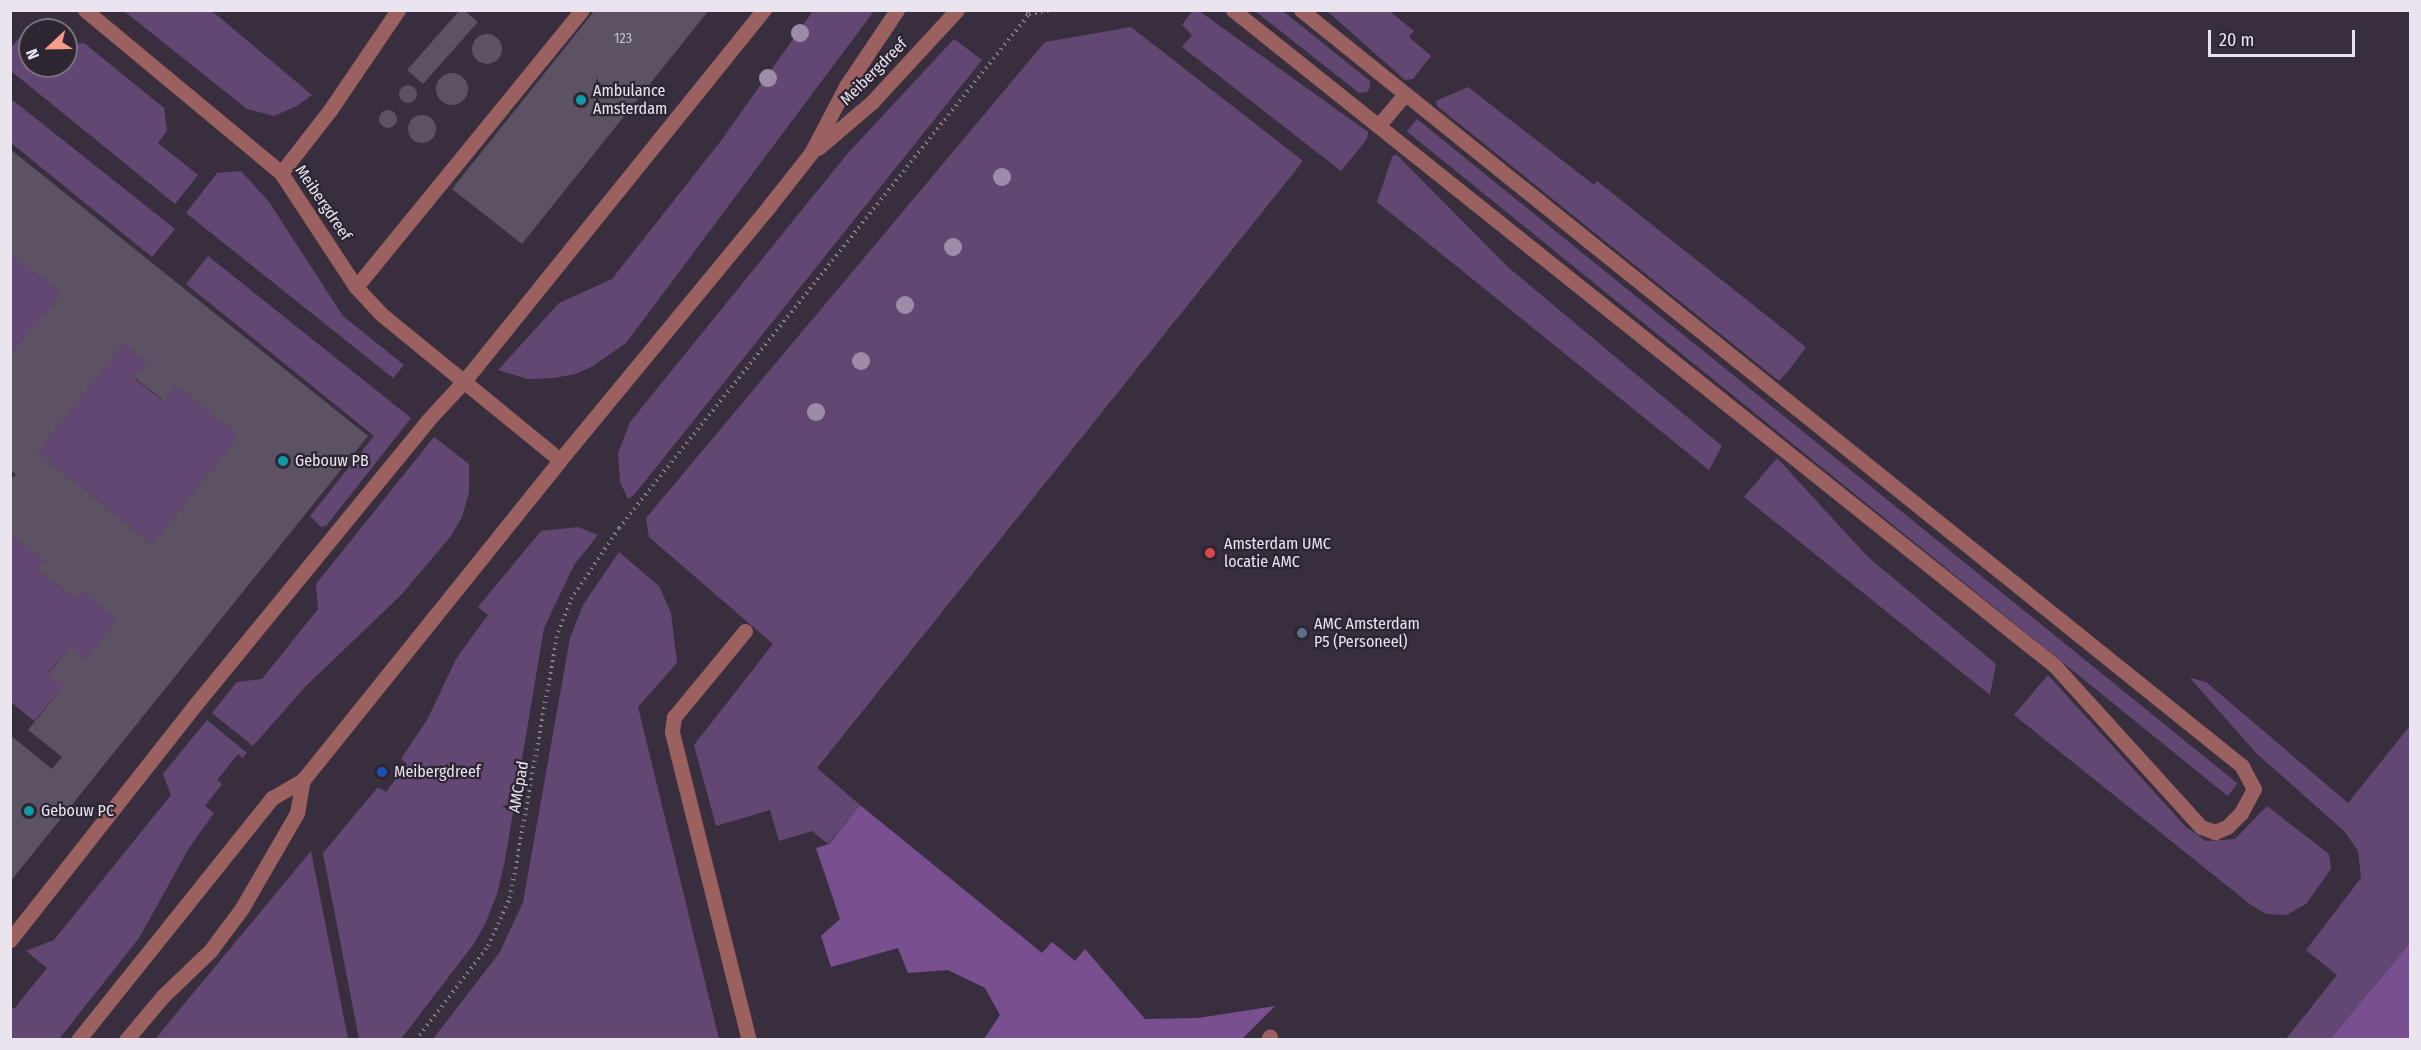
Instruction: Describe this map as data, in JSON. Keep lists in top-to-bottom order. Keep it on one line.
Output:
{"streets":{"street":["Meibergdreef"],"path":["AMCpad"]},"places":["Ambulance Amsterdam","Gebouw PB","Amsterdam UMC locatie AMC","AMC Amsterdam P5 (Personeel)","Meibergdreef","Gebouw PC"],"house_numbers":["123"],"scale_bar":"20 m","north":"left"}
